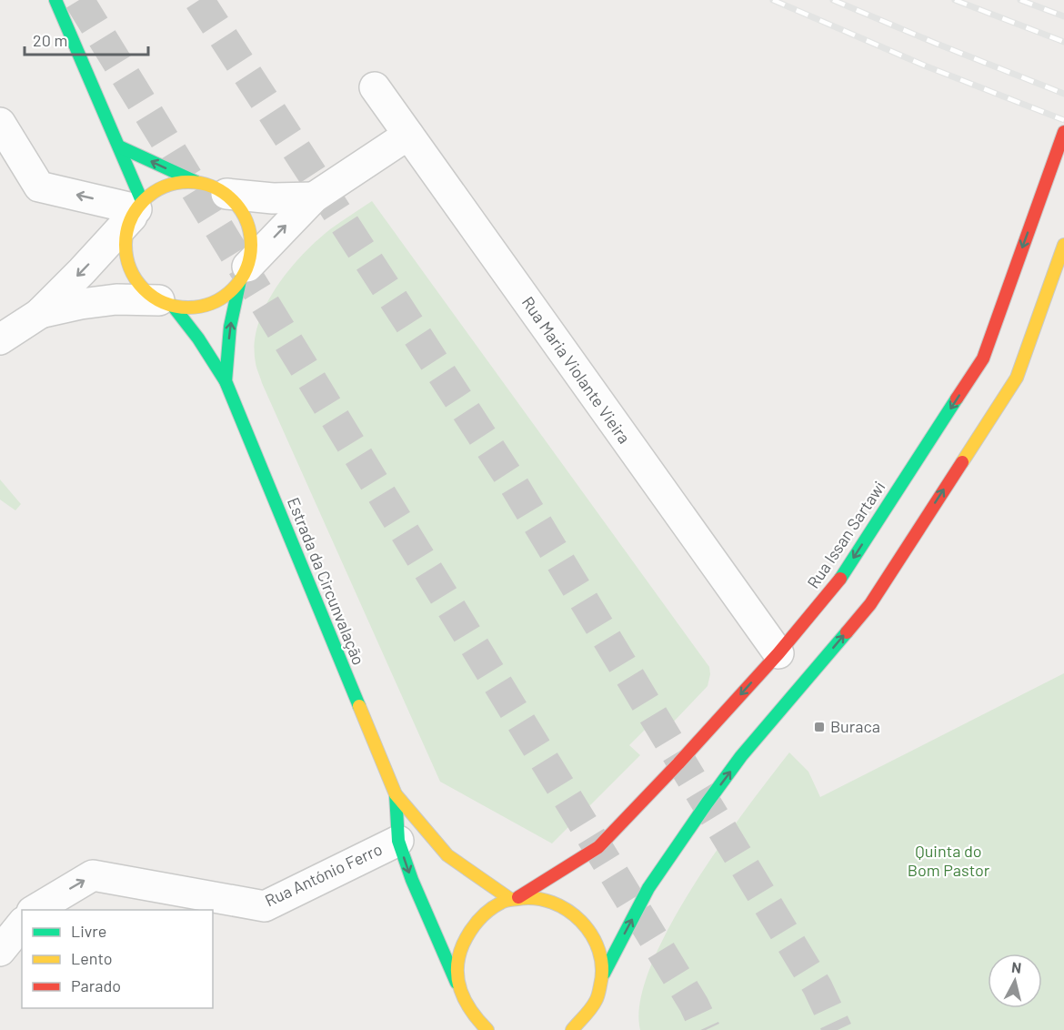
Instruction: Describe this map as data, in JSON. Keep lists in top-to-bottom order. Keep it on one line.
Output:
{"streets":{"street":["Rua Maria Violante Vieira","Rua Issan Sartawi","Estrada da Circunvalação","Rua António Ferro"]},"crossings":[["Rua Maria Violante Vieira","Rua Issan Sartawi"],["Rua Issan Sartawi","Estrada da Circunvalação"],["Estrada da Circunvalação","Rua António Ferro"]],"one_way":["Rua António Ferro"],"parks":["Quinta do Bom Pastor"],"places":{"transit":["Buraca"]},"legend":["Livre","Lento","Parado"],"scale_bar":"20 m","north":"top"}
